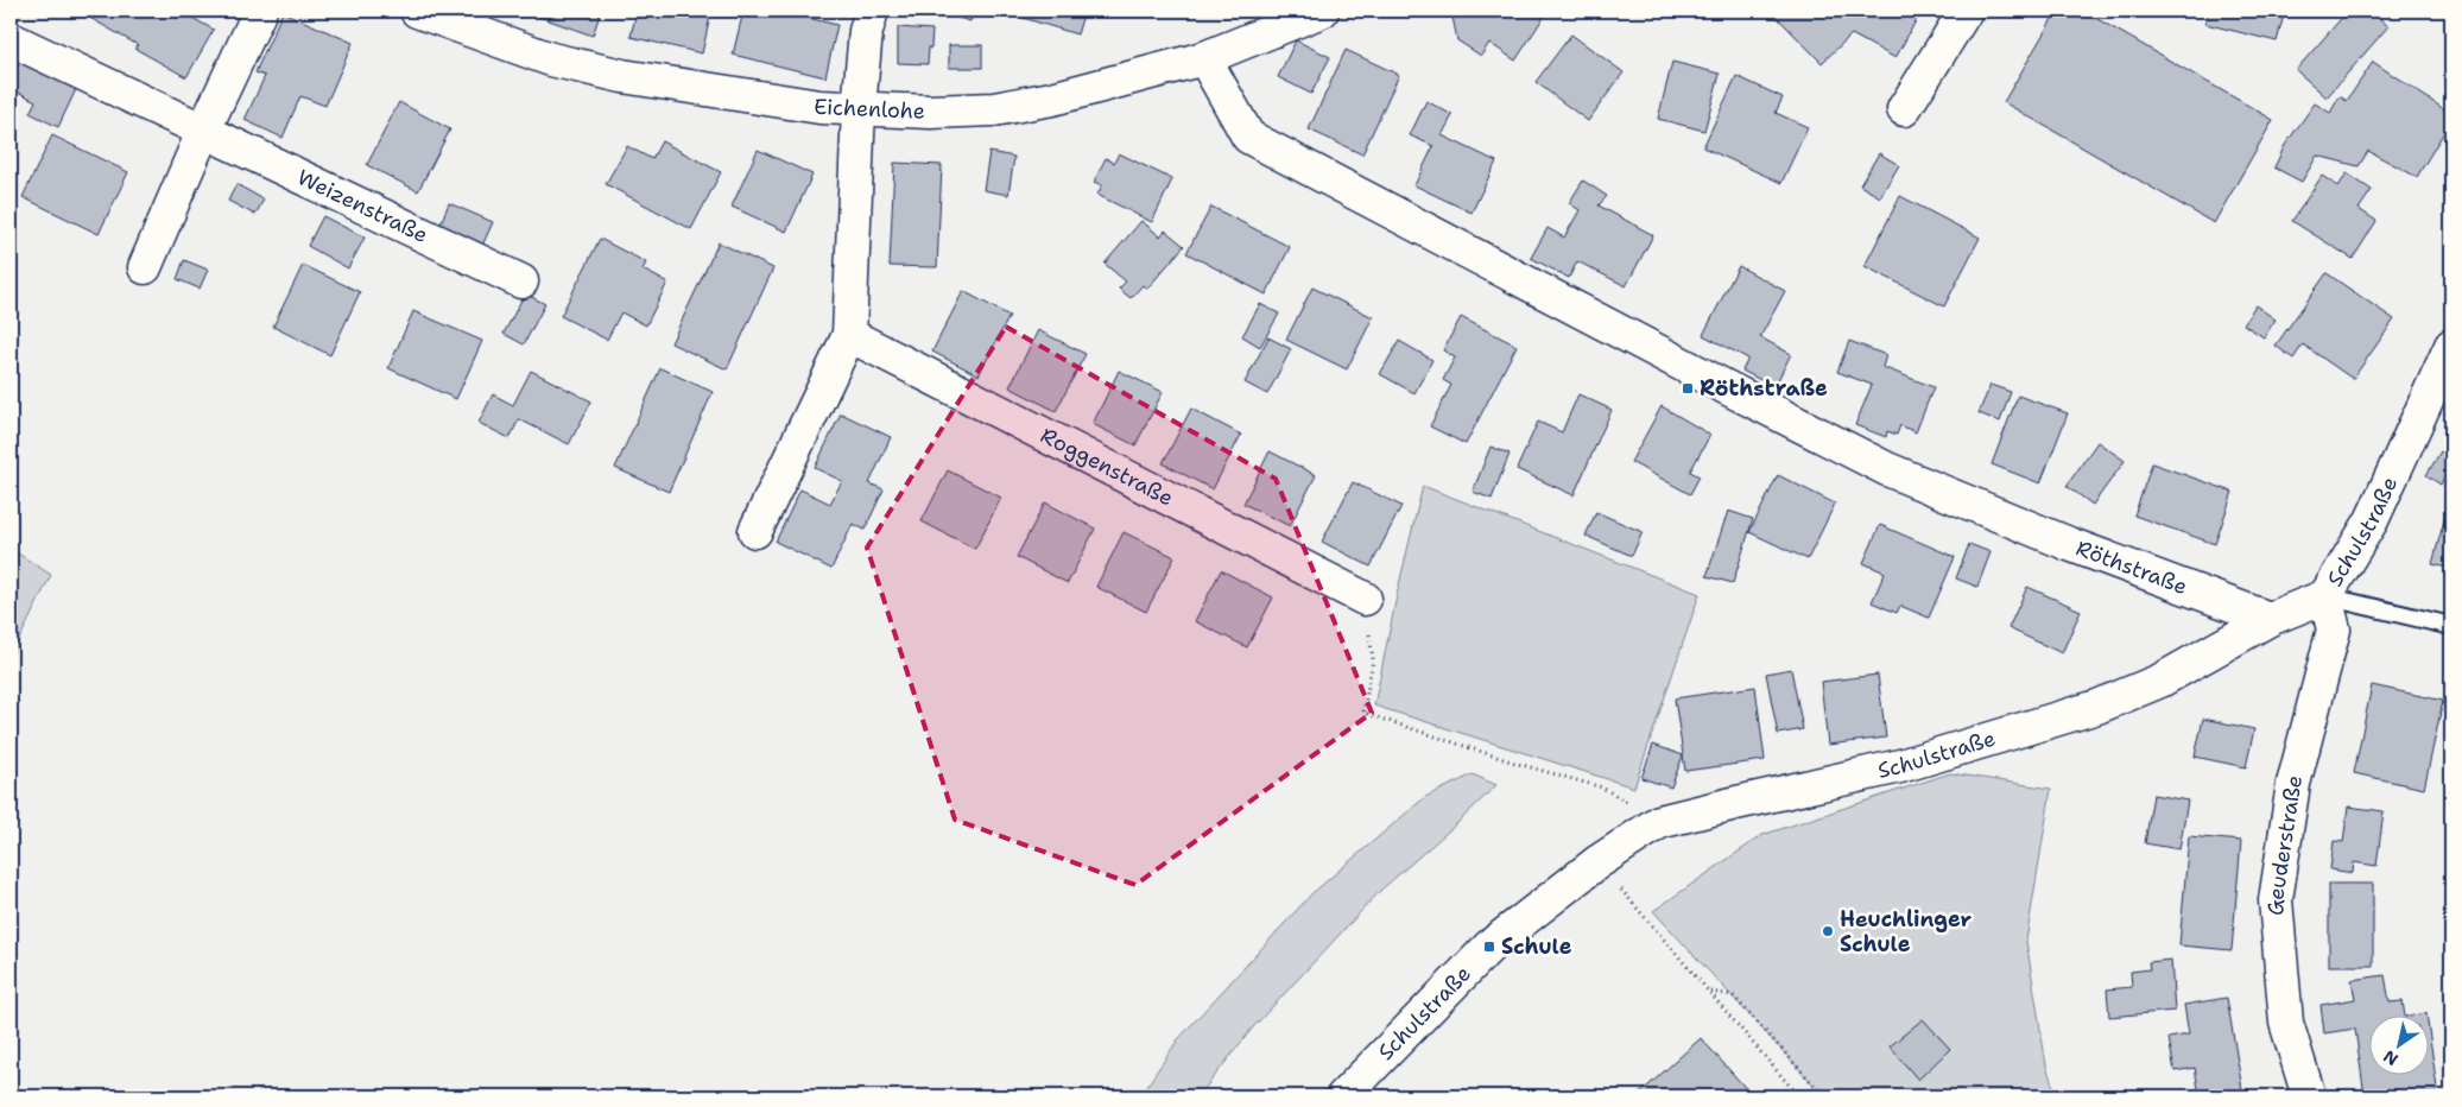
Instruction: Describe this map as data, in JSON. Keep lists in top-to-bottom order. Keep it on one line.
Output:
{"streets":{"street":["Eichenlohe","Weizenstraße","Roggenstraße","Schulstraße","Röthstraße","Geuderstraße"]},"crossings":[["Eichenlohe","Röthstraße"],["Schulstraße","Röthstraße"],["Schulstraße","Geuderstraße"]],"places":{"transit":["Röthstraße","Schule"],"other":["Heuchlinger Schule"]},"north":"bottom left"}
